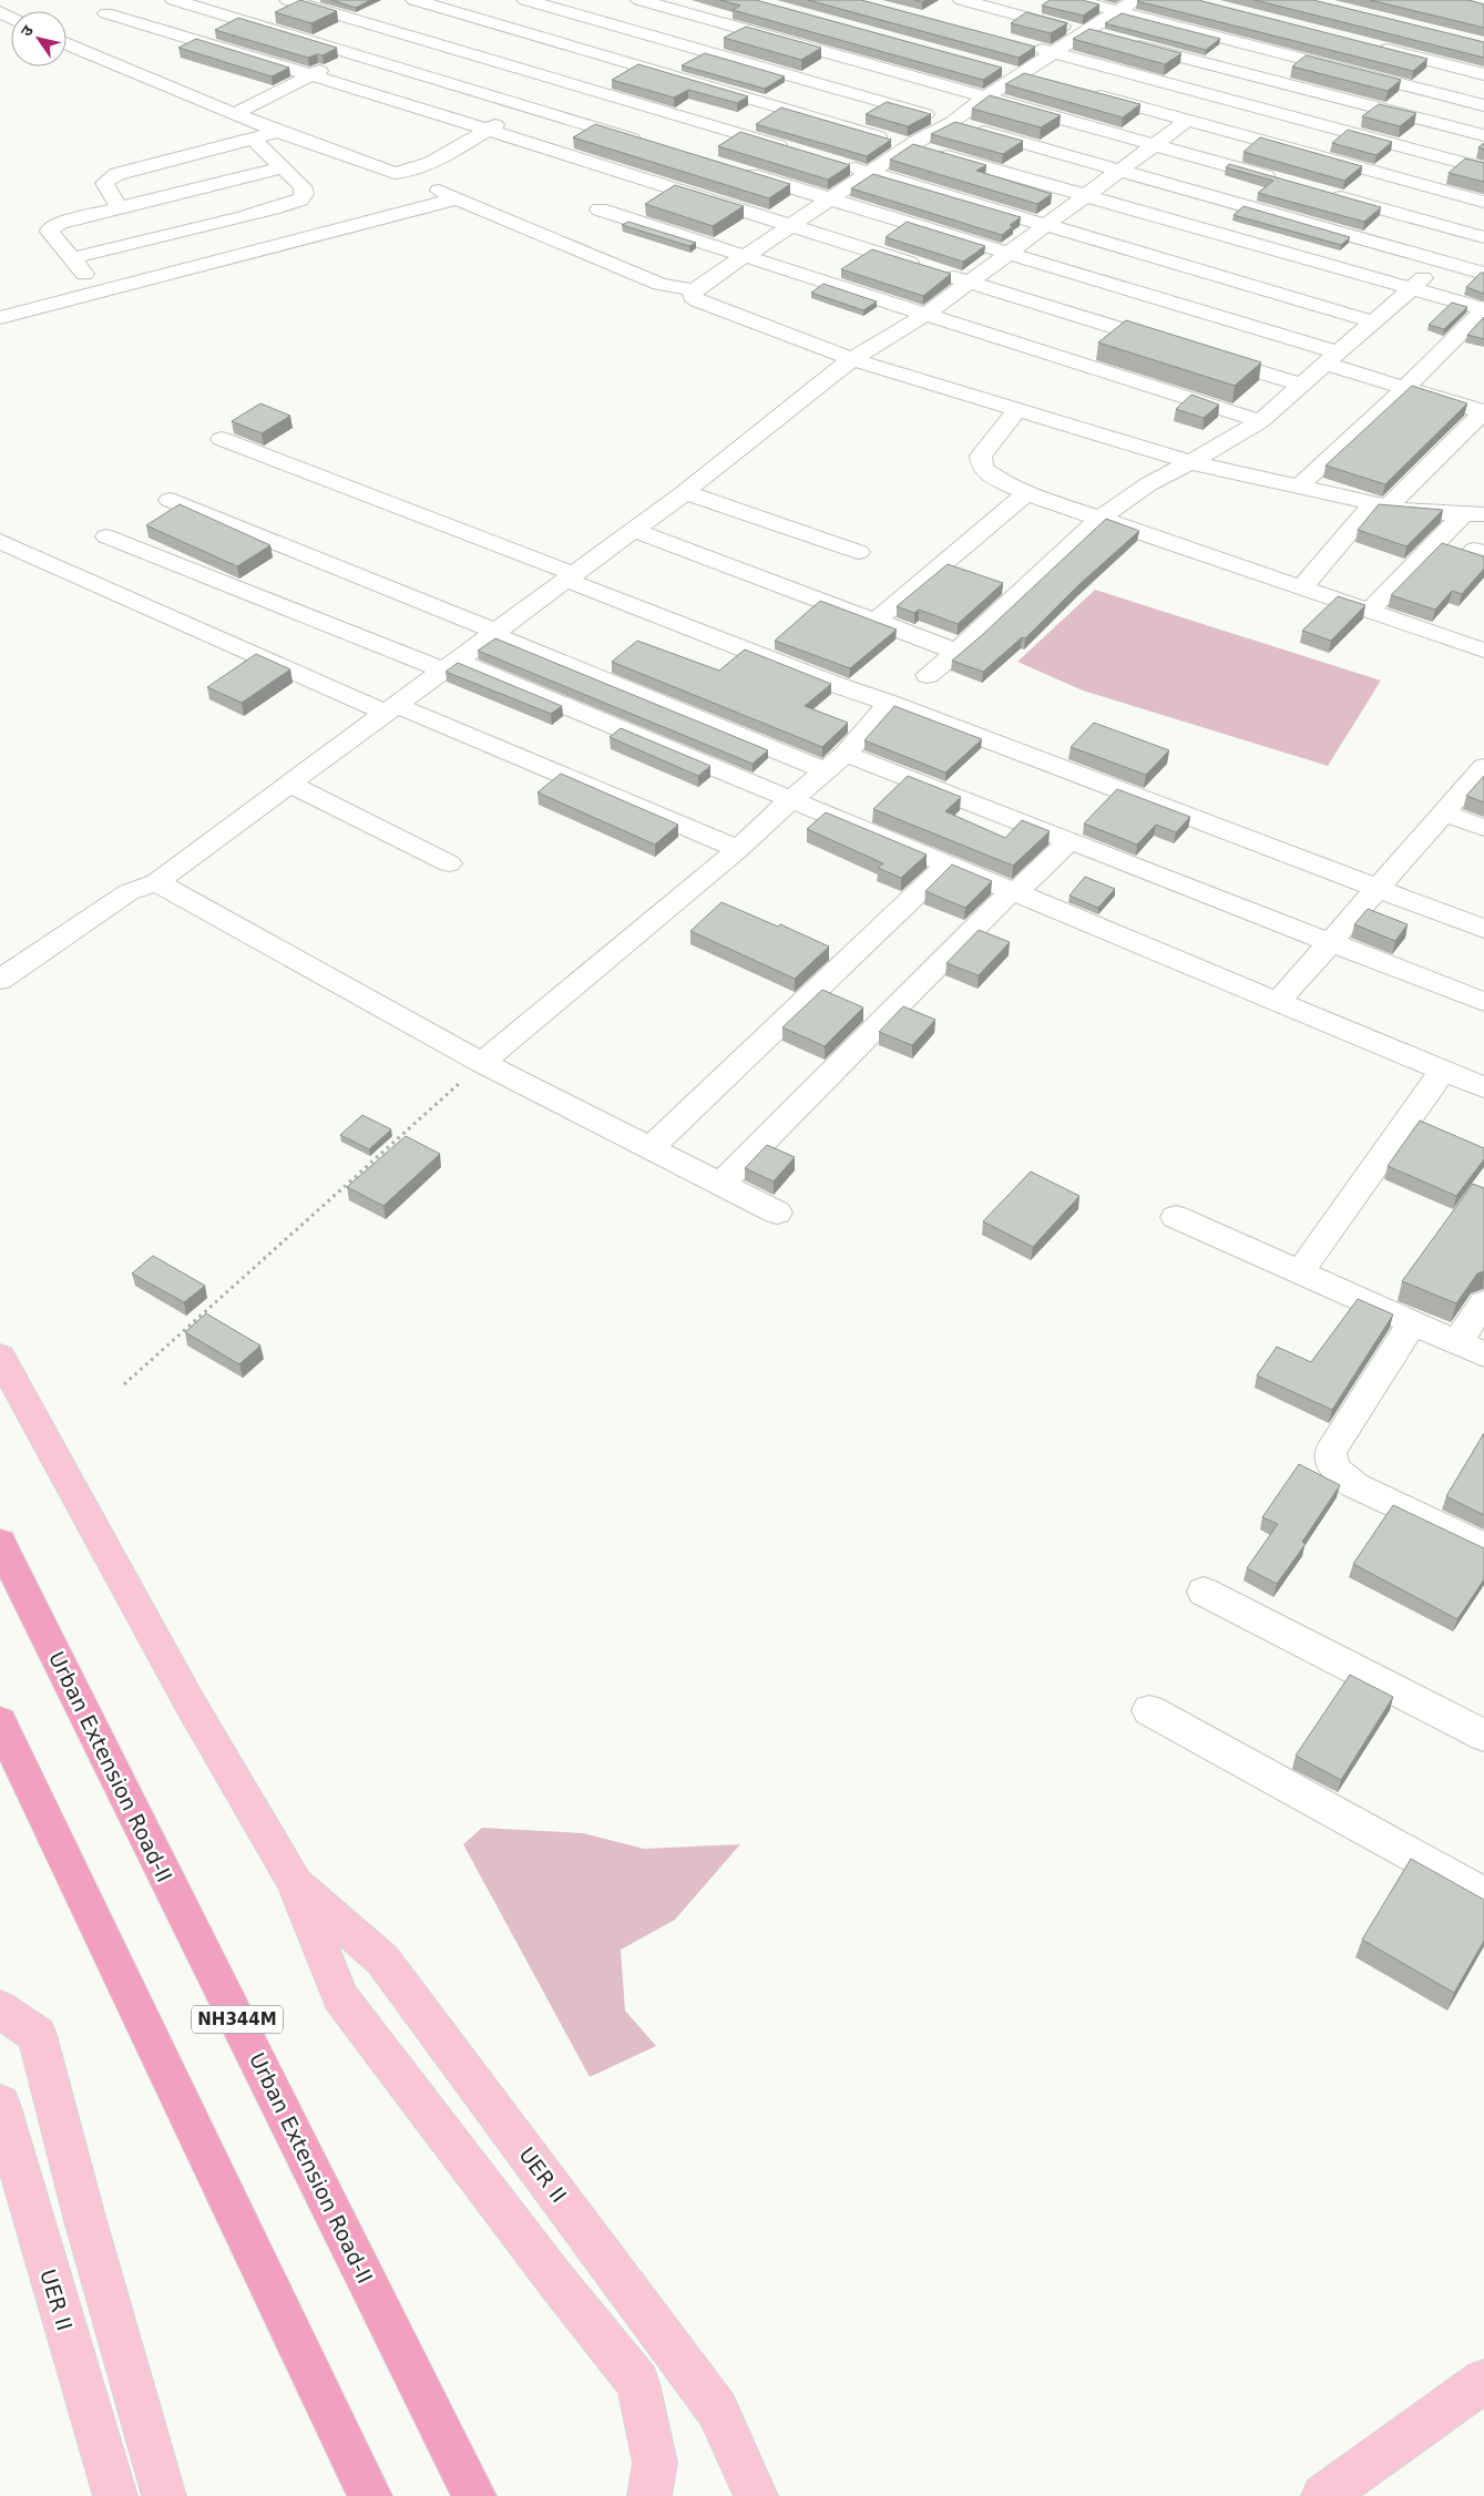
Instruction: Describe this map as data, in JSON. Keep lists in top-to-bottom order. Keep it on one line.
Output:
{"streets":{"highway":["Urban Extension Road-II","NH344M"],"main road":["UER II"]},"north":"top left"}
